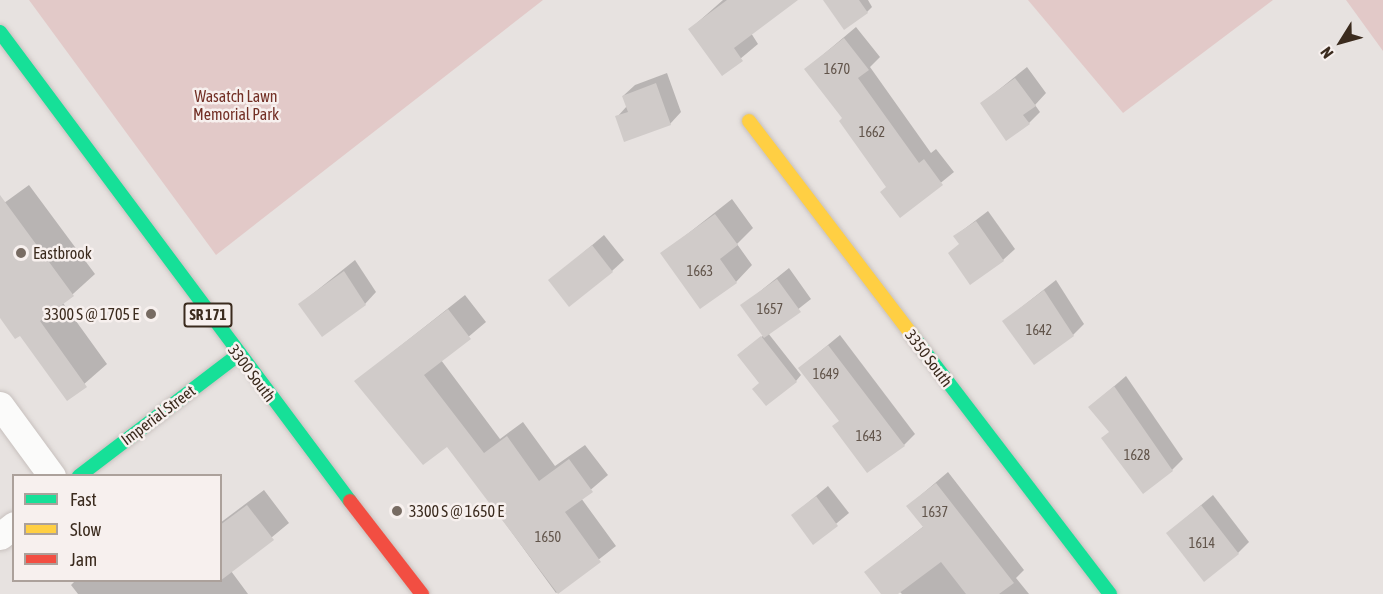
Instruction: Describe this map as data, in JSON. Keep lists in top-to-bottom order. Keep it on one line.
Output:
{"streets":{"street":["SR 171","3350 South","3300 South","Imperial Street"]},"crossings":[["3300 South","Imperial Street"]],"parks":["Wasatch Lawn Memorial Park"],"places":["Eastbrook","3300 S @ 1705 E","3300 S @ 1650 E"],"house_numbers":["1670","1662","1663","1657","1642","1649","1643","1628","1637","1650","1614"],"legend":["Fast","Slow","Jam"],"north":"bottom left"}
